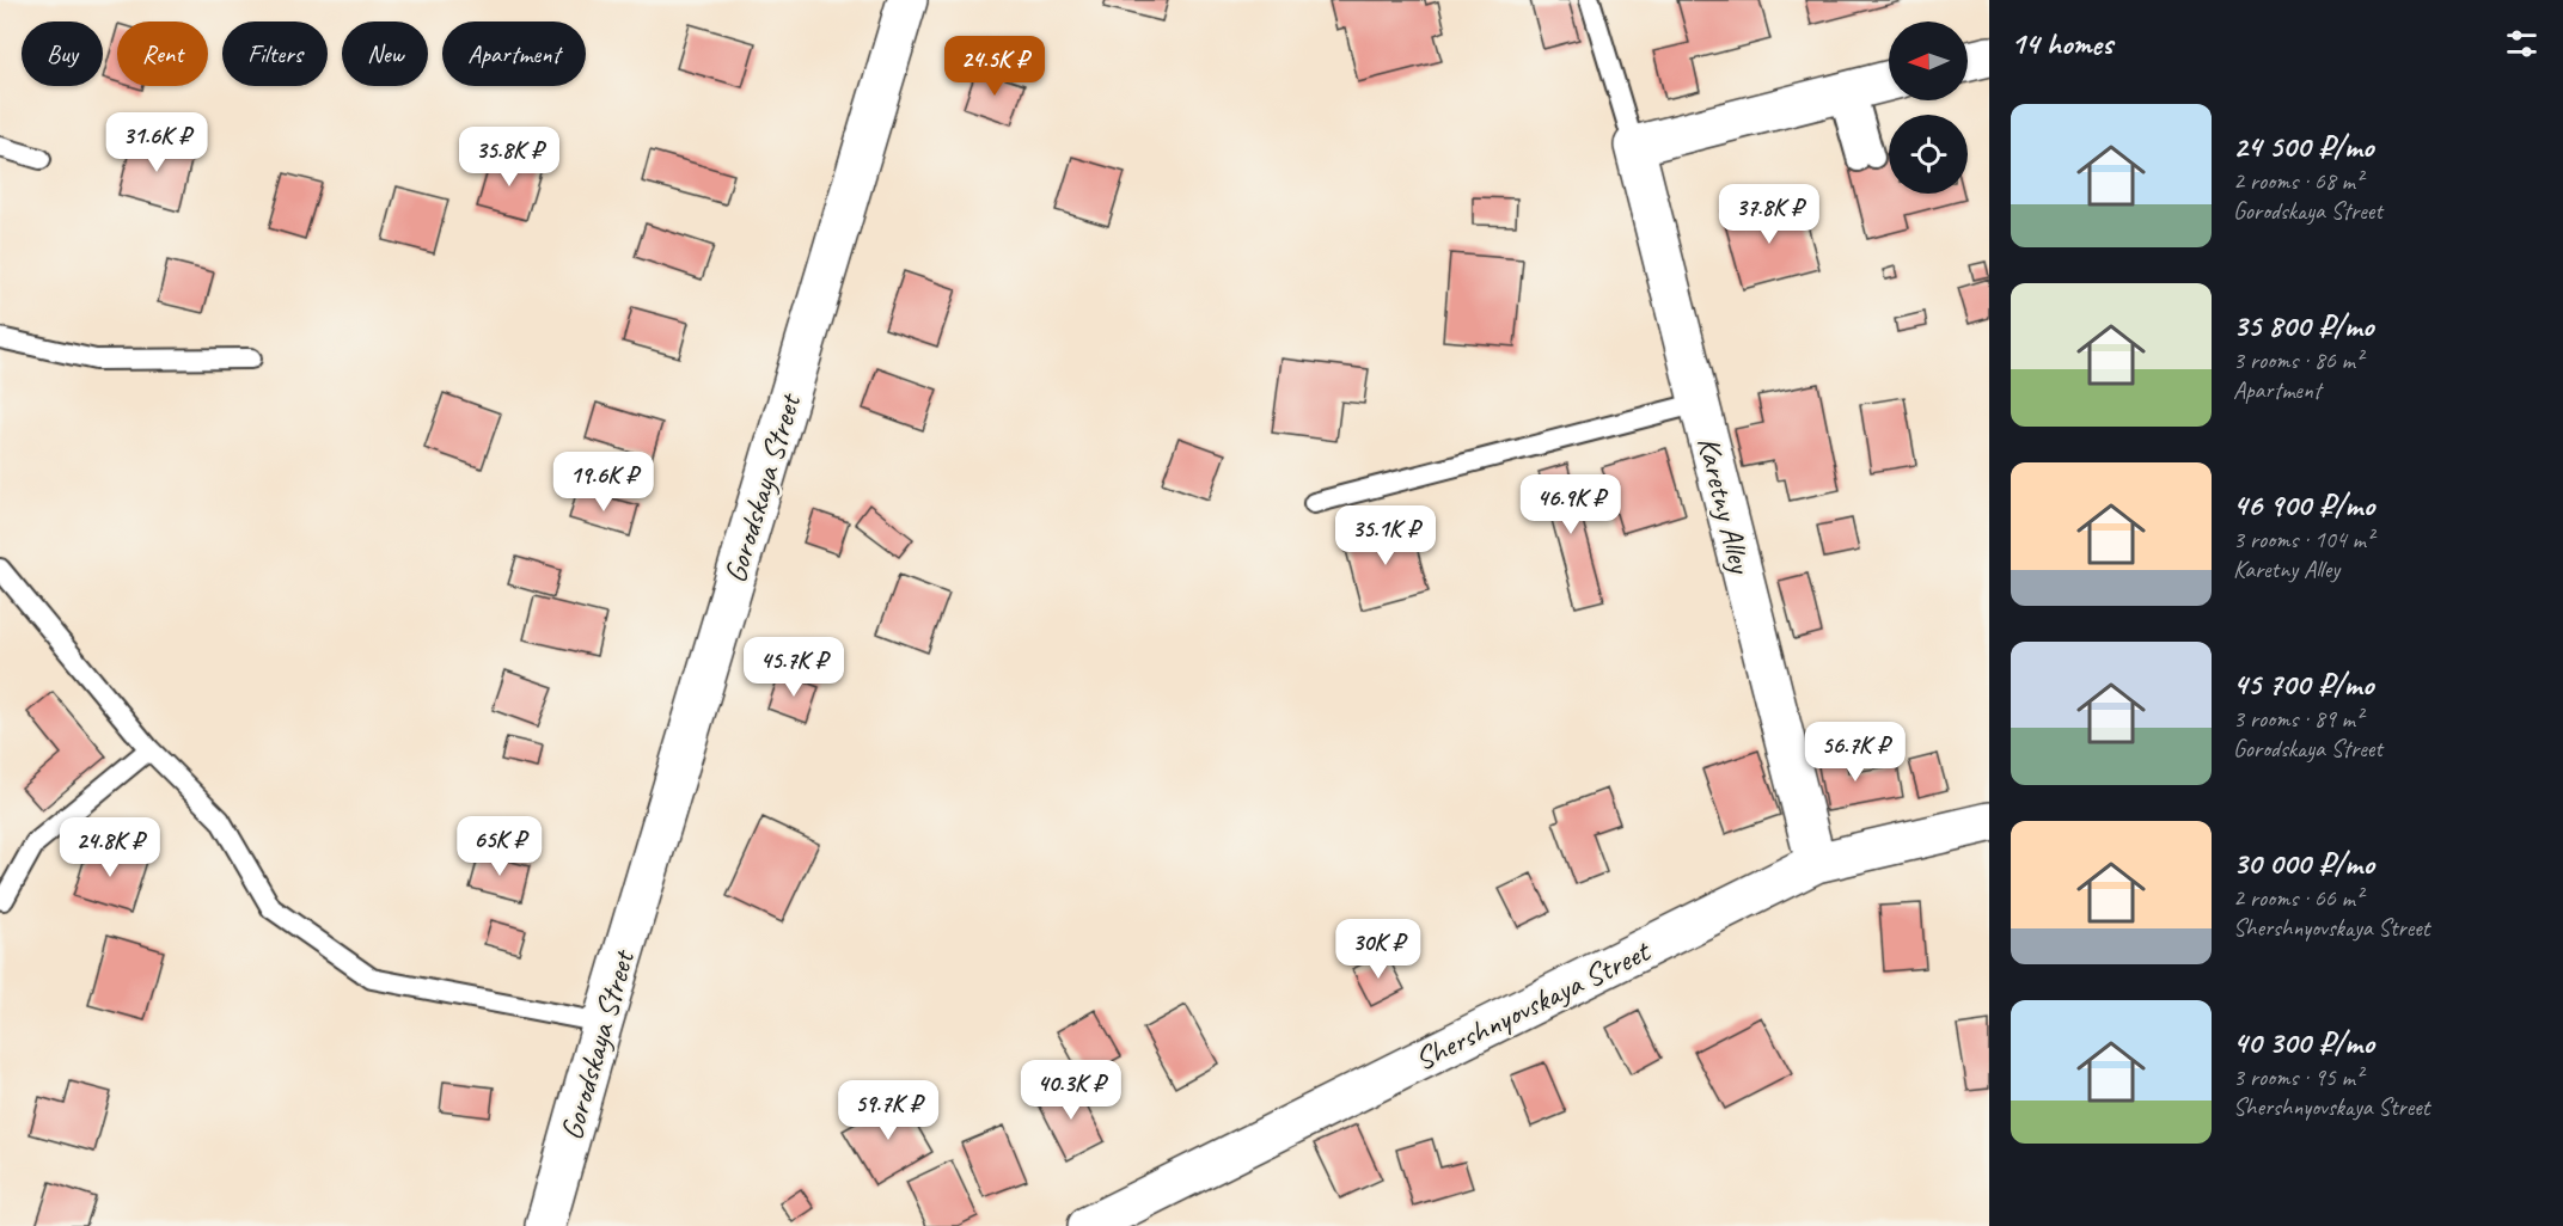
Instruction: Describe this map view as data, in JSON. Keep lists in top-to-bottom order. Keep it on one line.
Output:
{"streets":{"street":["Gorodskaya Street","Karetny Alley","Shershnyovskaya Street"]},"crossings":[["Karetny Alley","Shershnyovskaya Street"]],"north":"left","page":{"heading":"14 homes","chip":["Buy","Rent","Filters","New","Apartment"],"price":["24.5K ₽","31.6K ₽","35.8K ₽","37.8K ₽","19.6K ₽","46.9K ₽","35.1K ₽","45.7K ₽","56.7K ₽","65K ₽","24.8K ₽","30K ₽","40.3K ₽","59.7K ₽"],"list":[{"name":"24 500 ₽/mo","note":"2 rooms · 68 m² · Gorodskaya Street"},{"name":"35 800 ₽/mo","note":"3 rooms · 86 m² · Apartment"},{"name":"46 900 ₽/mo","note":"3 rooms · 104 m² · Karetny Alley"},{"name":"45 700 ₽/mo","note":"3 rooms · 89 m² · Gorodskaya Street"},{"name":"30 000 ₽/mo","note":"2 rooms · 66 m² · Shershnyovskaya Street"},{"name":"40 300 ₽/mo","note":"3 rooms · 95 m² · Shershnyovskaya Street"}]}}
